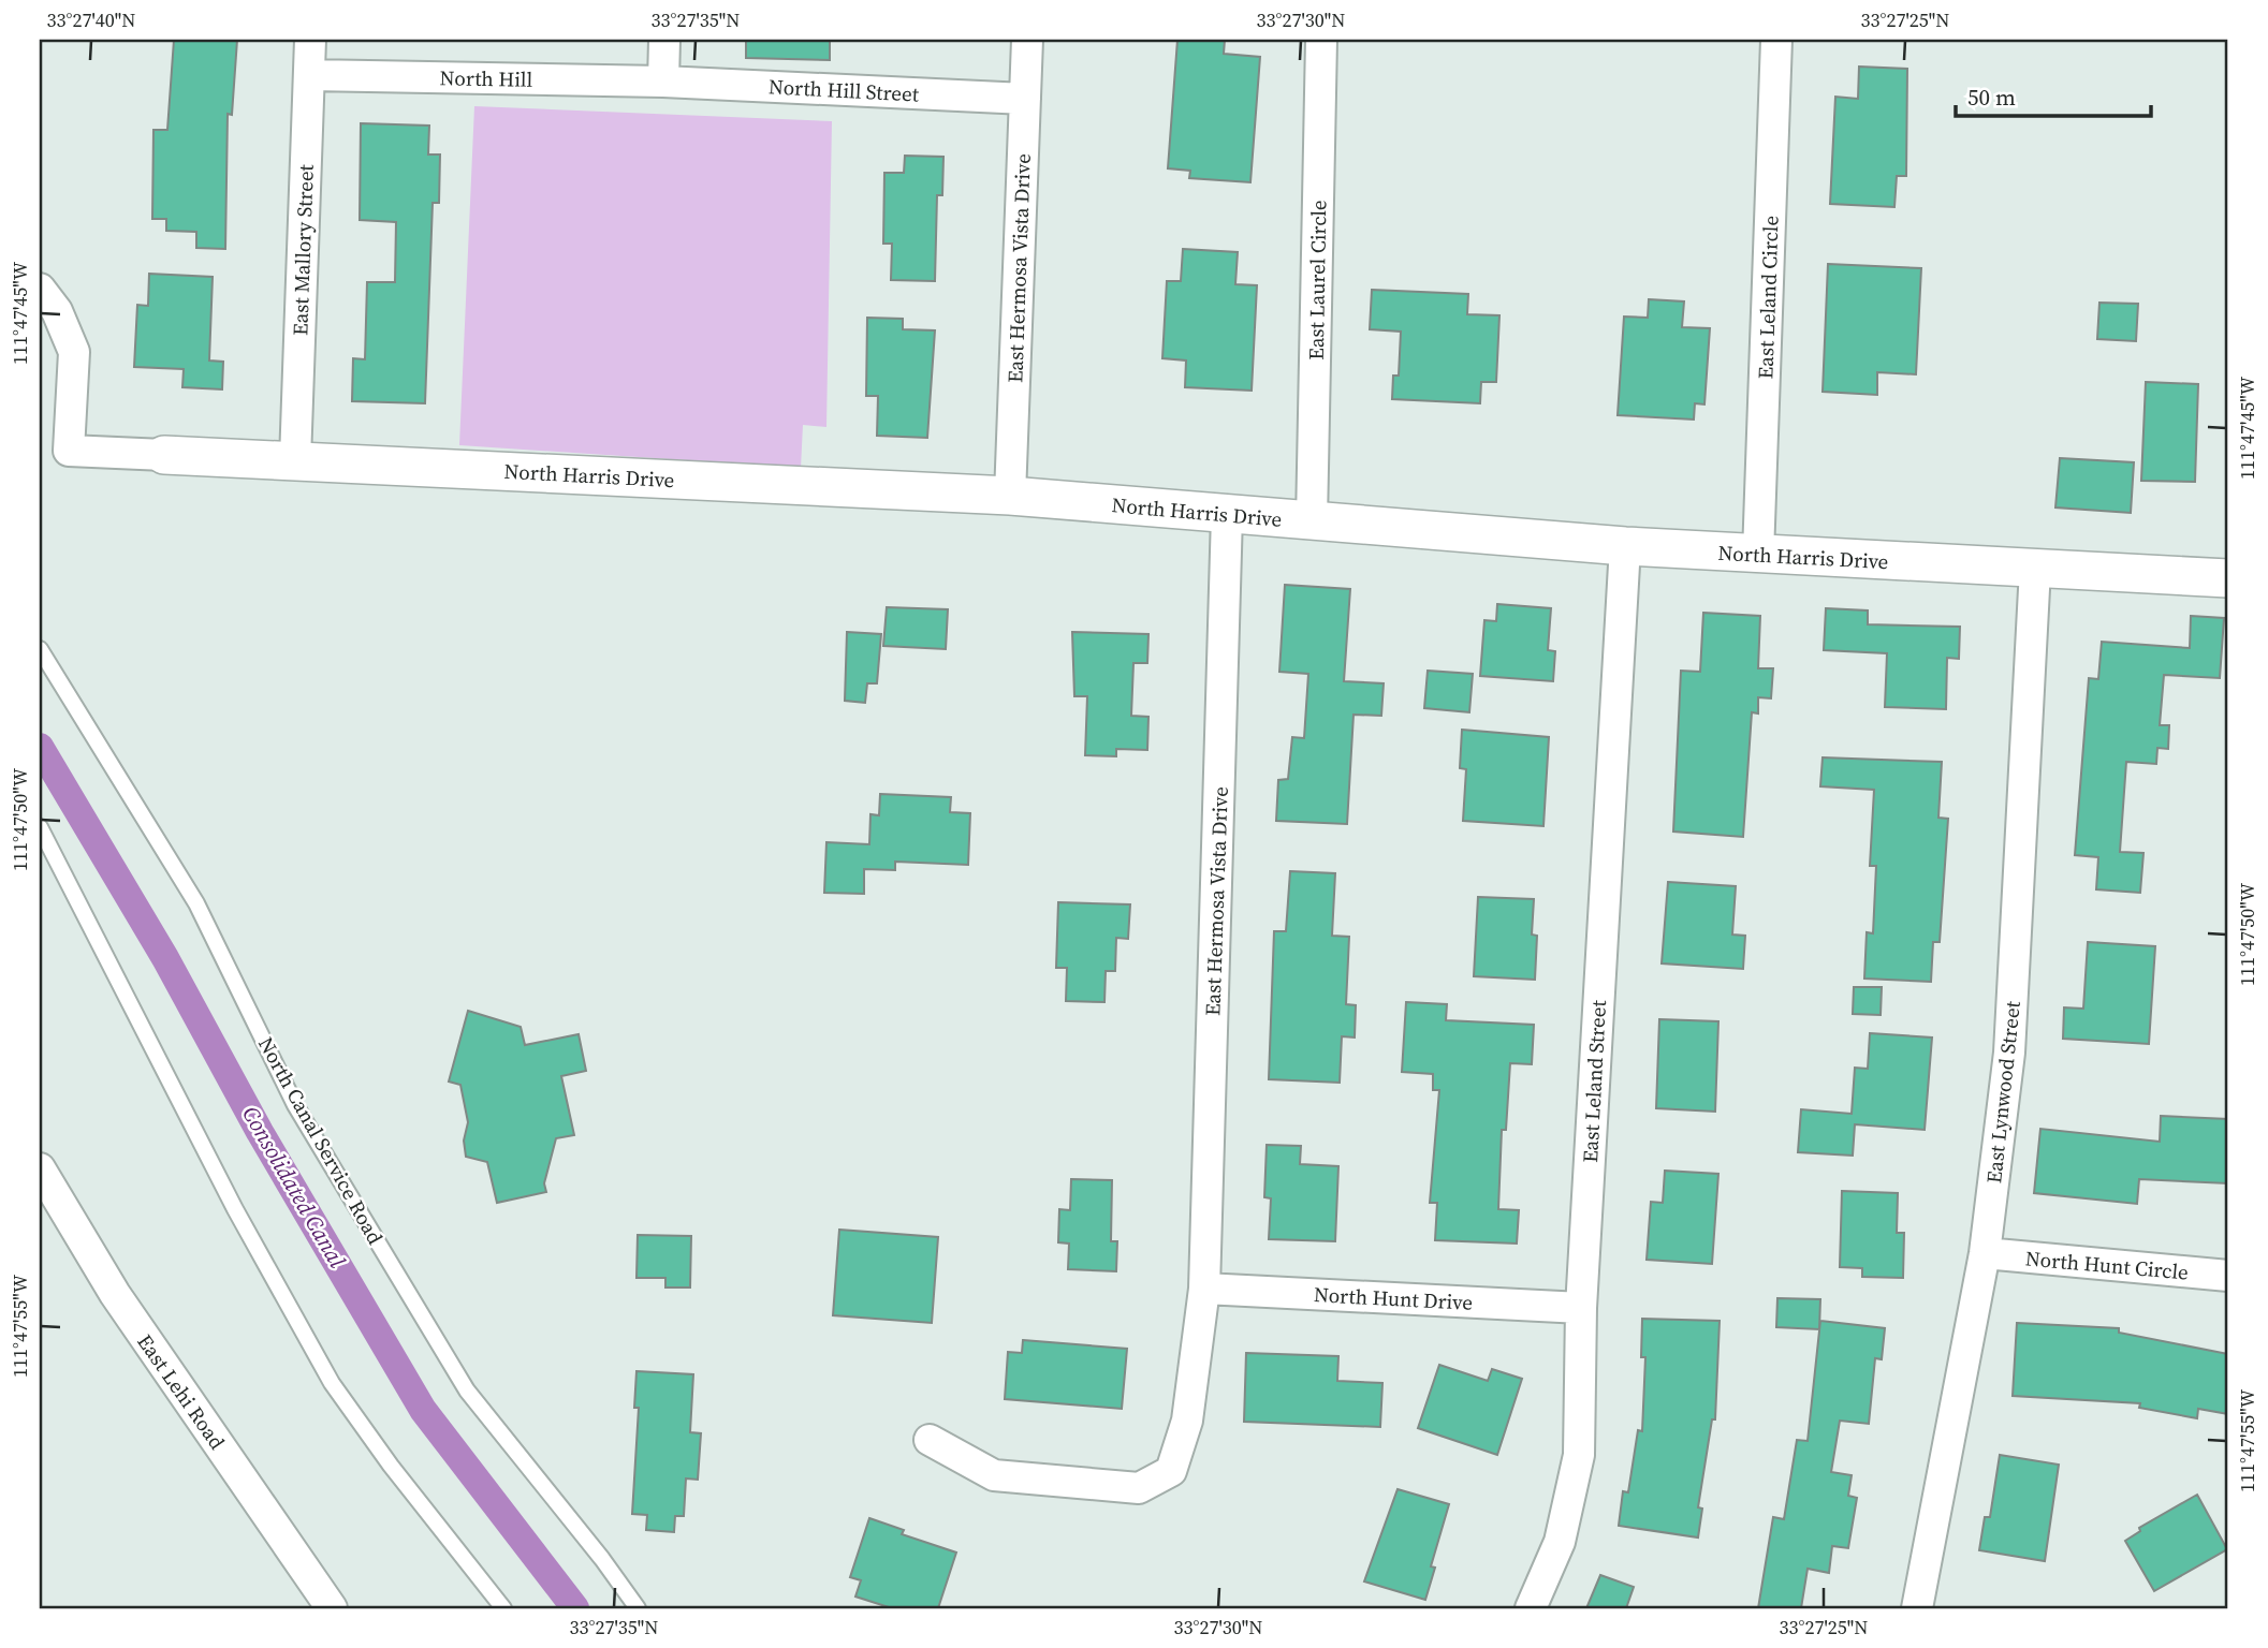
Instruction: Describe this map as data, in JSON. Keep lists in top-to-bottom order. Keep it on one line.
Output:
{"streets":{"street":["North Hill","North Hill Street","East Mallory Street","East Hermosa Vista Drive","East Laurel Circle","East Leland Circle","North Harris Drive","East Leland Street","East Lynwood Street","North Hunt Circle","North Hunt Drive","East Lehi Road"],"lane":["North Canal Service Road"]},"crossings":[["North Hill","North Hill Street"],["North Hill","East Mallory Street"],["North Hill Street","East Hermosa Vista Drive"],["East Mallory Street","North Harris Drive"],["East Hermosa Vista Drive","North Harris Drive"],["East Hermosa Vista Drive","North Hunt Drive"],["East Laurel Circle","North Harris Drive"],["East Leland Circle","North Harris Drive"],["North Harris Drive","East Leland Street"],["North Harris Drive","East Lynwood Street"],["East Leland Street","North Hunt Drive"],["East Lynwood Street","North Hunt Circle"]],"water":["Consolidated Canal"],"scale_bar":"50 m","coordinates":["33°27'40\"N","33°27'35\"N","33°27'30\"N","33°27'25\"N","111°47'45\"W","111°47'50\"W","111°47'55\"W"]}
